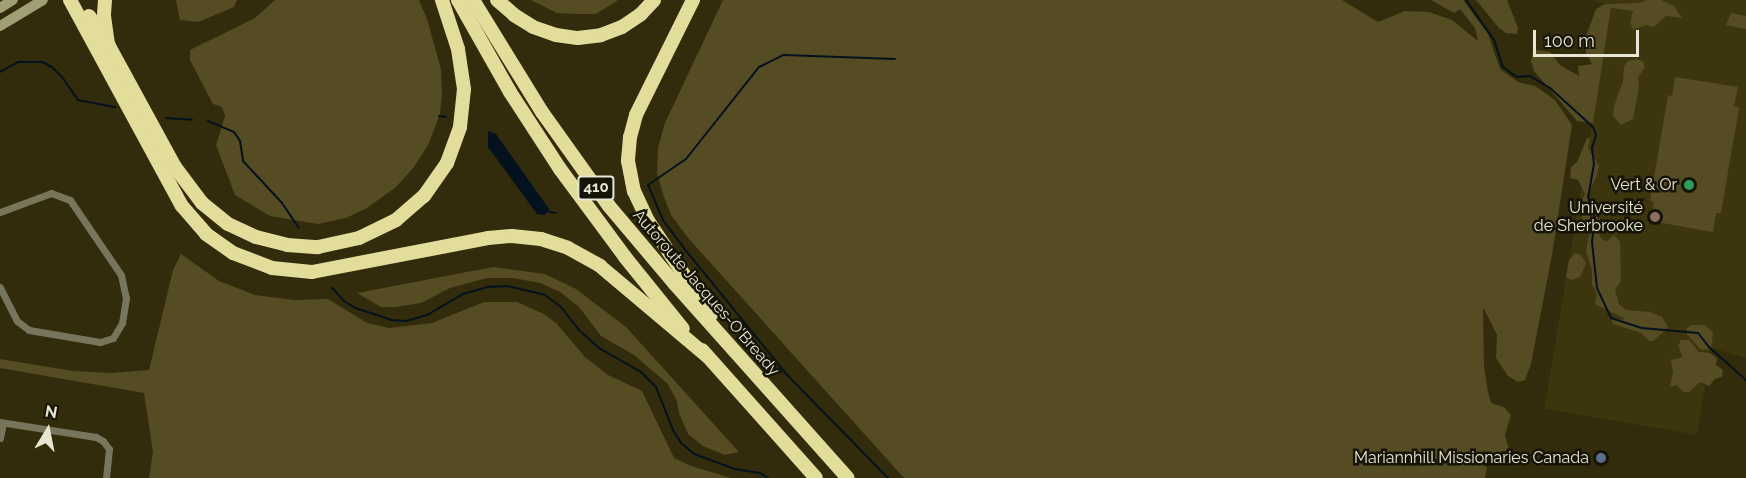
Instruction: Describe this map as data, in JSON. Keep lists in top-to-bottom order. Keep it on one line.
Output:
{"streets":{"highway":["410","Autoroute Jacques-O'Bready"]},"places":["Vert & Or","Université de Sherbrooke","Mariannhill Missionaries Canada"],"scale_bar":"100 m","north":"top"}
